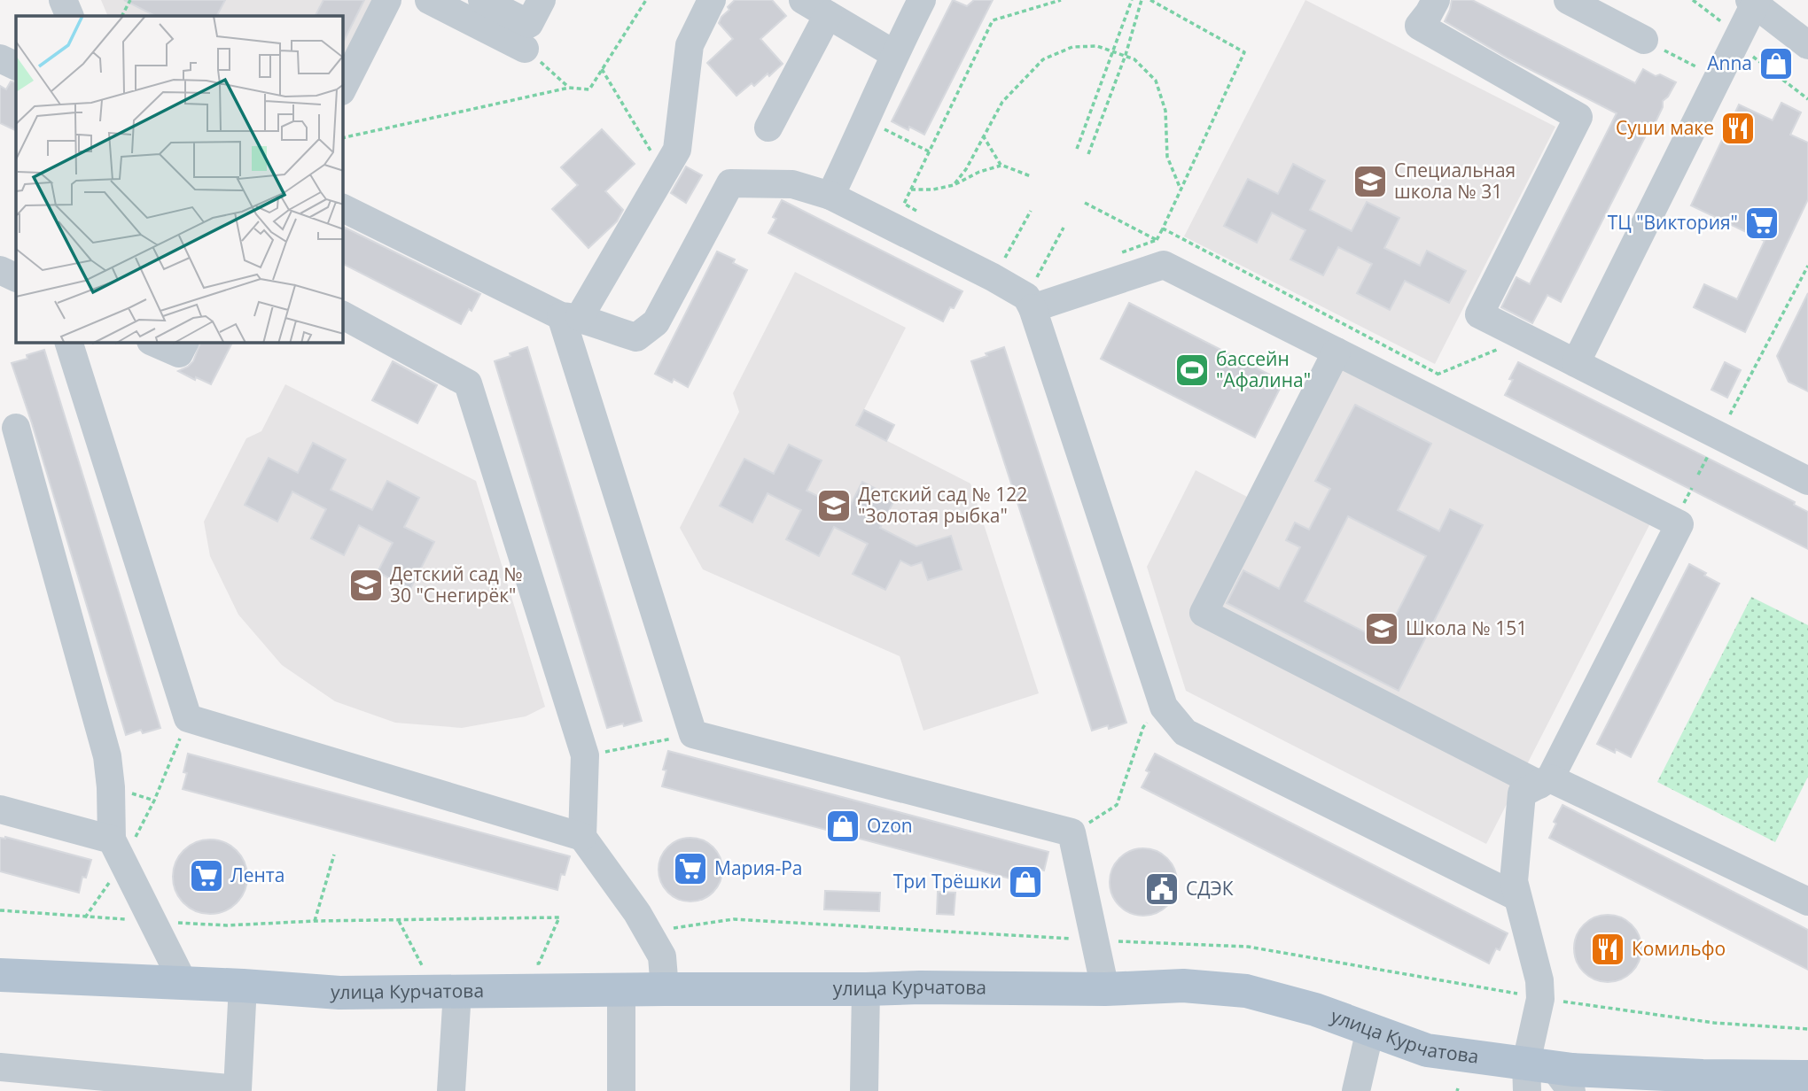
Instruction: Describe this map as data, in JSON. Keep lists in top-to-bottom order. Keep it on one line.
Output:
{"streets":{"main road":["улица Курчатова"]},"places":{"shop":["Anna","Ozon","Три Трёшки"],"restaurant":["Суши маке","Комильфо"],"school or university":["Специальная школа № 31","Детский сад № 122 \"Золотая рыбка\"","Детский сад № 30 \"Снегирёк\"","Школа № 151"],"supermarket":["ТЦ \"Виктория\"","Мария-Ра","Лента"],"sports":["бассейн \"Афалина\""],"public building":["СДЭК"]}}
